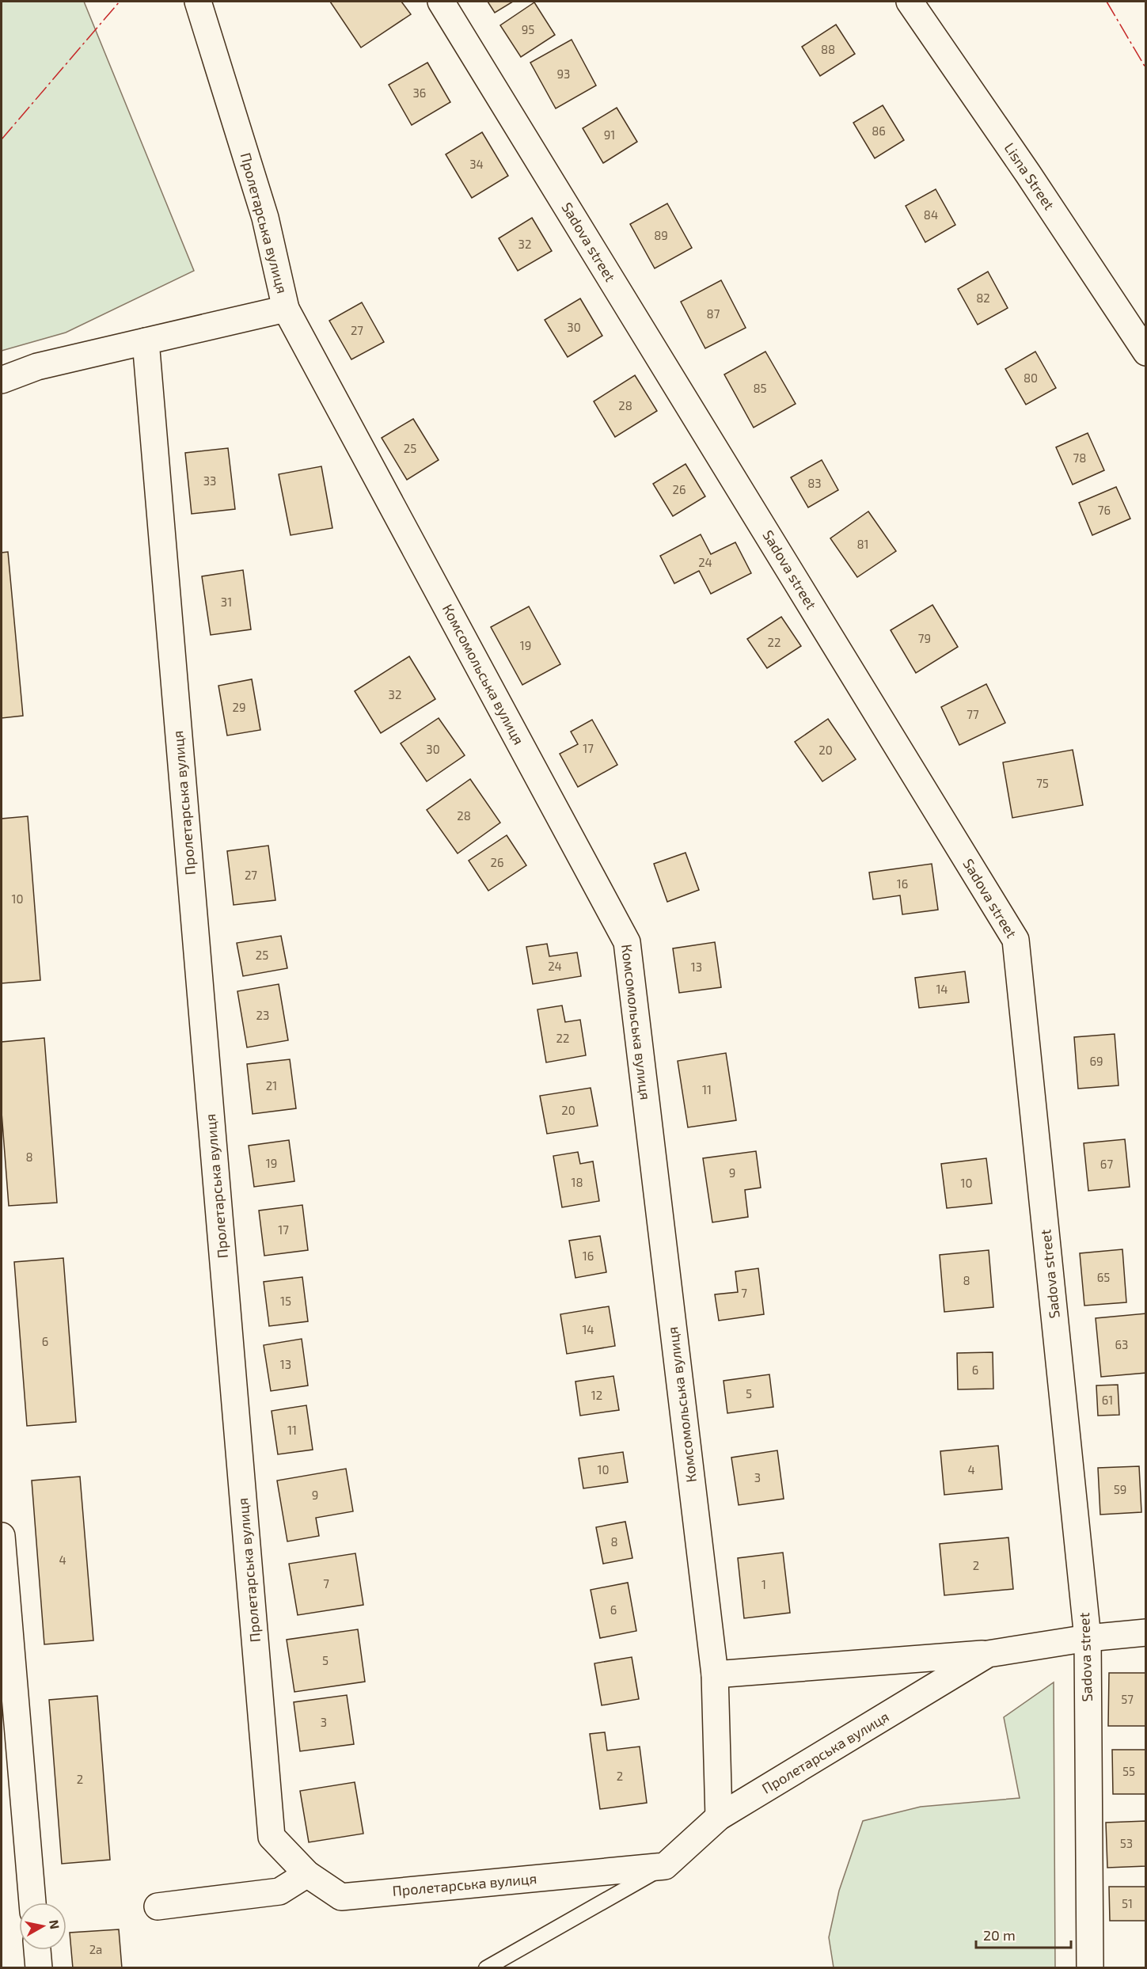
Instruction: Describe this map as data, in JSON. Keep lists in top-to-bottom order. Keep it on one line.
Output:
{"streets":{"street":["Lisna Street","Пролетарська вулиця","Sadova street","Комсомольська вулиця"]},"crossings":[["Пролетарська вулиця","Sadova street"],["Пролетарська вулиця","Комсомольська вулиця"]],"house_numbers":["95","88","93","36","86","91","34","84","89","32","82","87","30","27","80","85","28","25","78","33","83","26","76","81","24","31","79","22","19","32","29","77","17","30","20","75","28","26","27","16","10","25","24","13","14","23","22","69","21","11","20","8","19","67","9","18","10","17","16","65","8","7","15","14","6","63","13","6","5","12","61","11","10","4","3","59","9","8","4","2","7","1","6","5","57","3","55","2","2","53","51","2а"],"scale_bar":"20 m","north":"right"}
